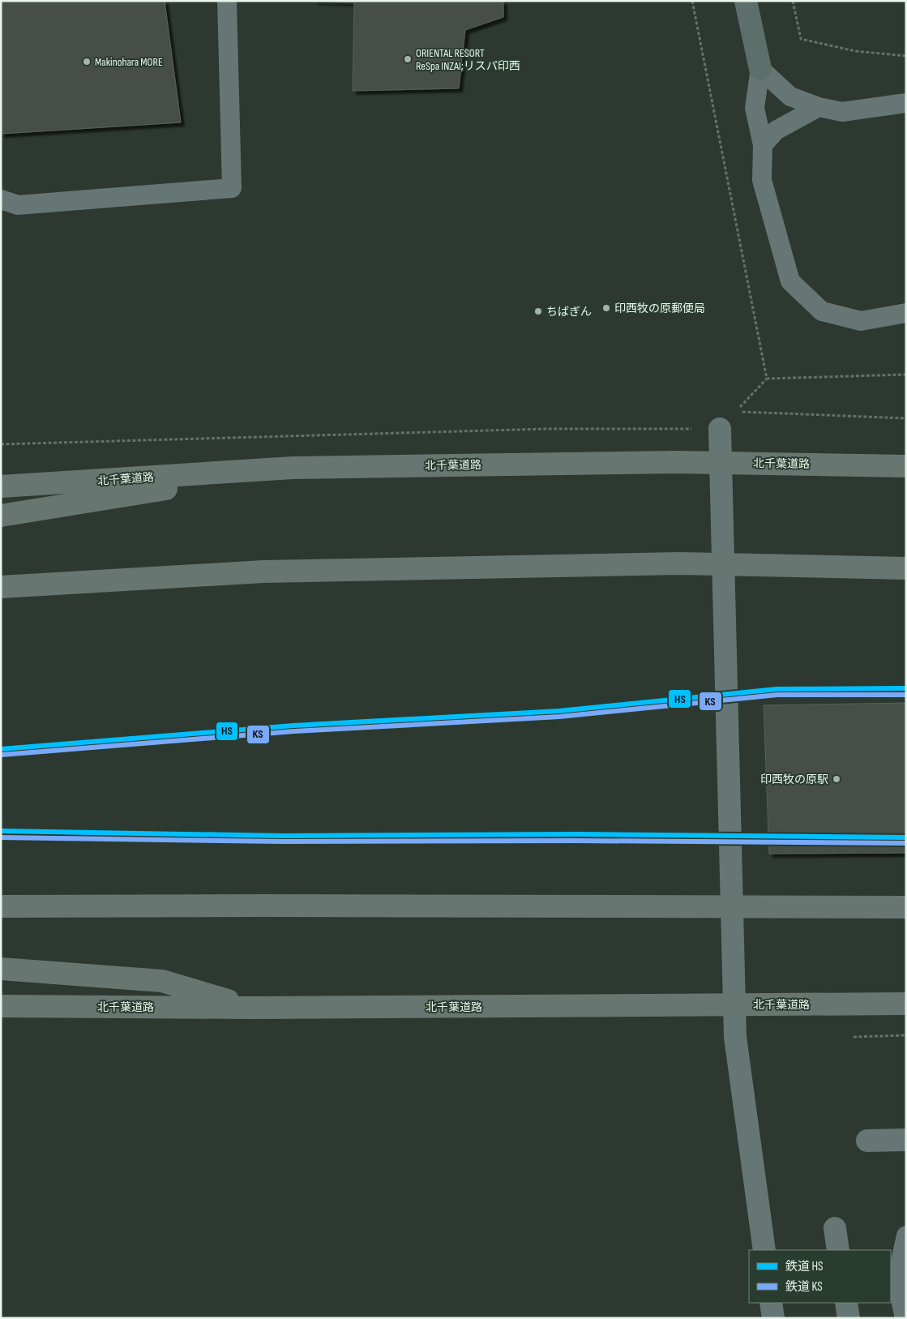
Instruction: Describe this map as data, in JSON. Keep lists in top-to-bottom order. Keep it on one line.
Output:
{"streets":{"highway":["北千葉道路"]},"places":["ORIENTAL RESORT ReSpa INZAI;リスパ印西","Makinohara MORE","印西牧の原郵便局","ちばぎん","印西牧の原駅"],"lines":["rail line HS","rail line KS"],"legend":["鉄道 HS","鉄道 KS"]}
